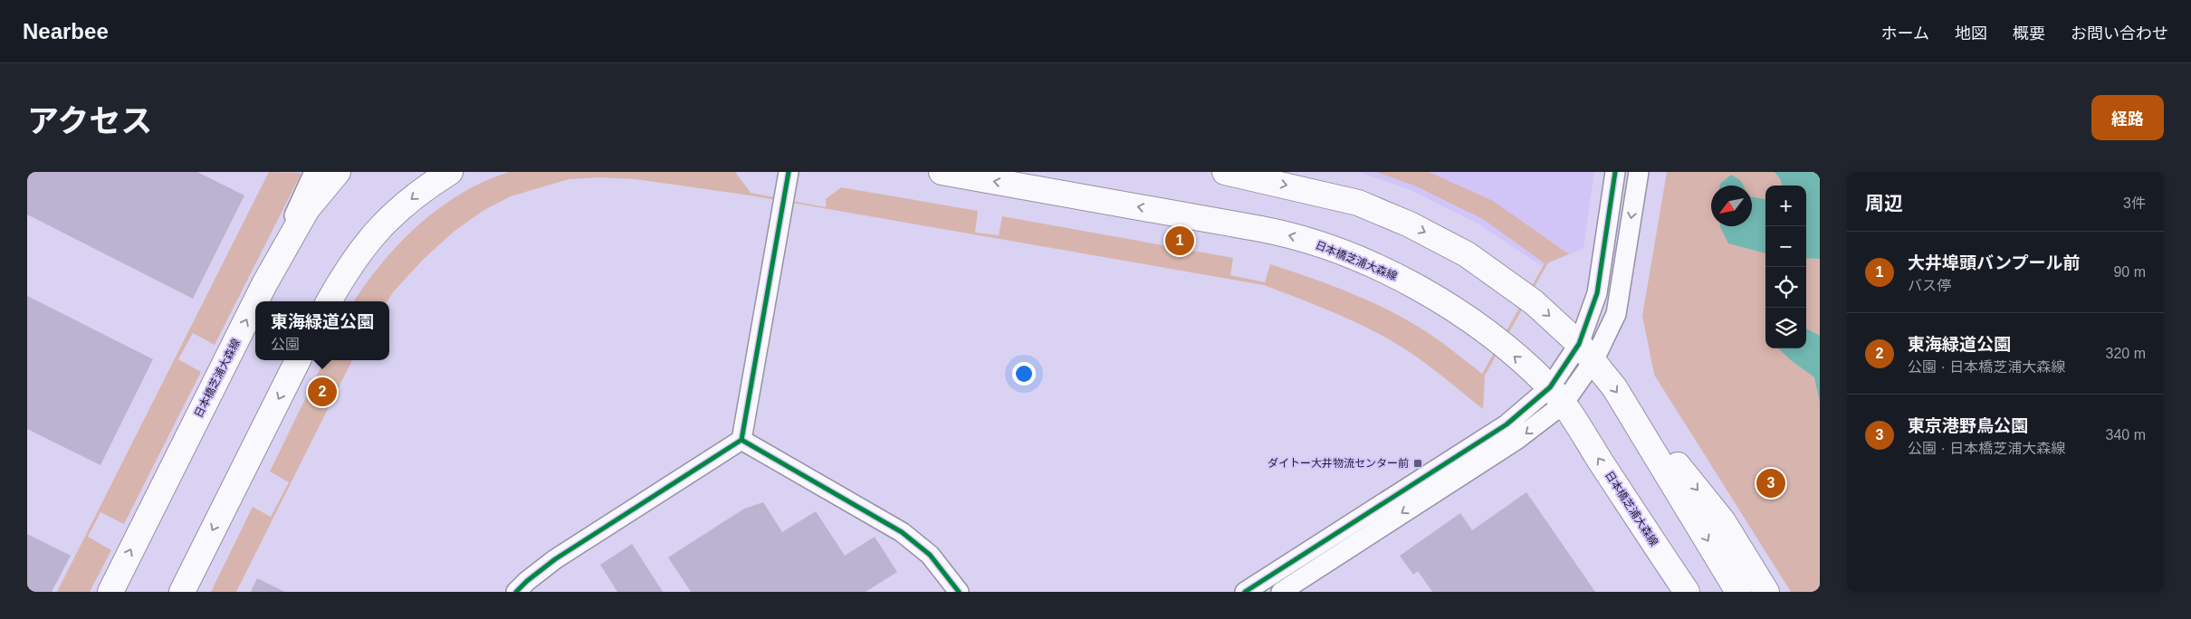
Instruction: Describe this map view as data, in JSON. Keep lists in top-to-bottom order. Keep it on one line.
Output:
{"streets":{"main road":["日本橋芝浦大森線"]},"places":{"transit":["ダイトー大井物流センター前"]},"north":"bottom left","page":{"header":"Nearbee","nav":["ホーム","地図","概要","お問い合わせ"],"title":"アクセス","buttons":"経路","heading":["周辺","3件"],"map_buttons":["+","−"],"pins":["1","2","3"],"list":[{"mark":"1","name":"大井埠頭バンプール前","note":"バス停","value":"90 m"},{"mark":"2","name":"東海緑道公園","note":"公園 · 日本橋芝浦大森線","value":"320 m"},{"mark":"3","name":"東京港野鳥公園","note":"公園 · 日本橋芝浦大森線","value":"340 m"}],"popup":["東海緑道公園","公園"]}}
